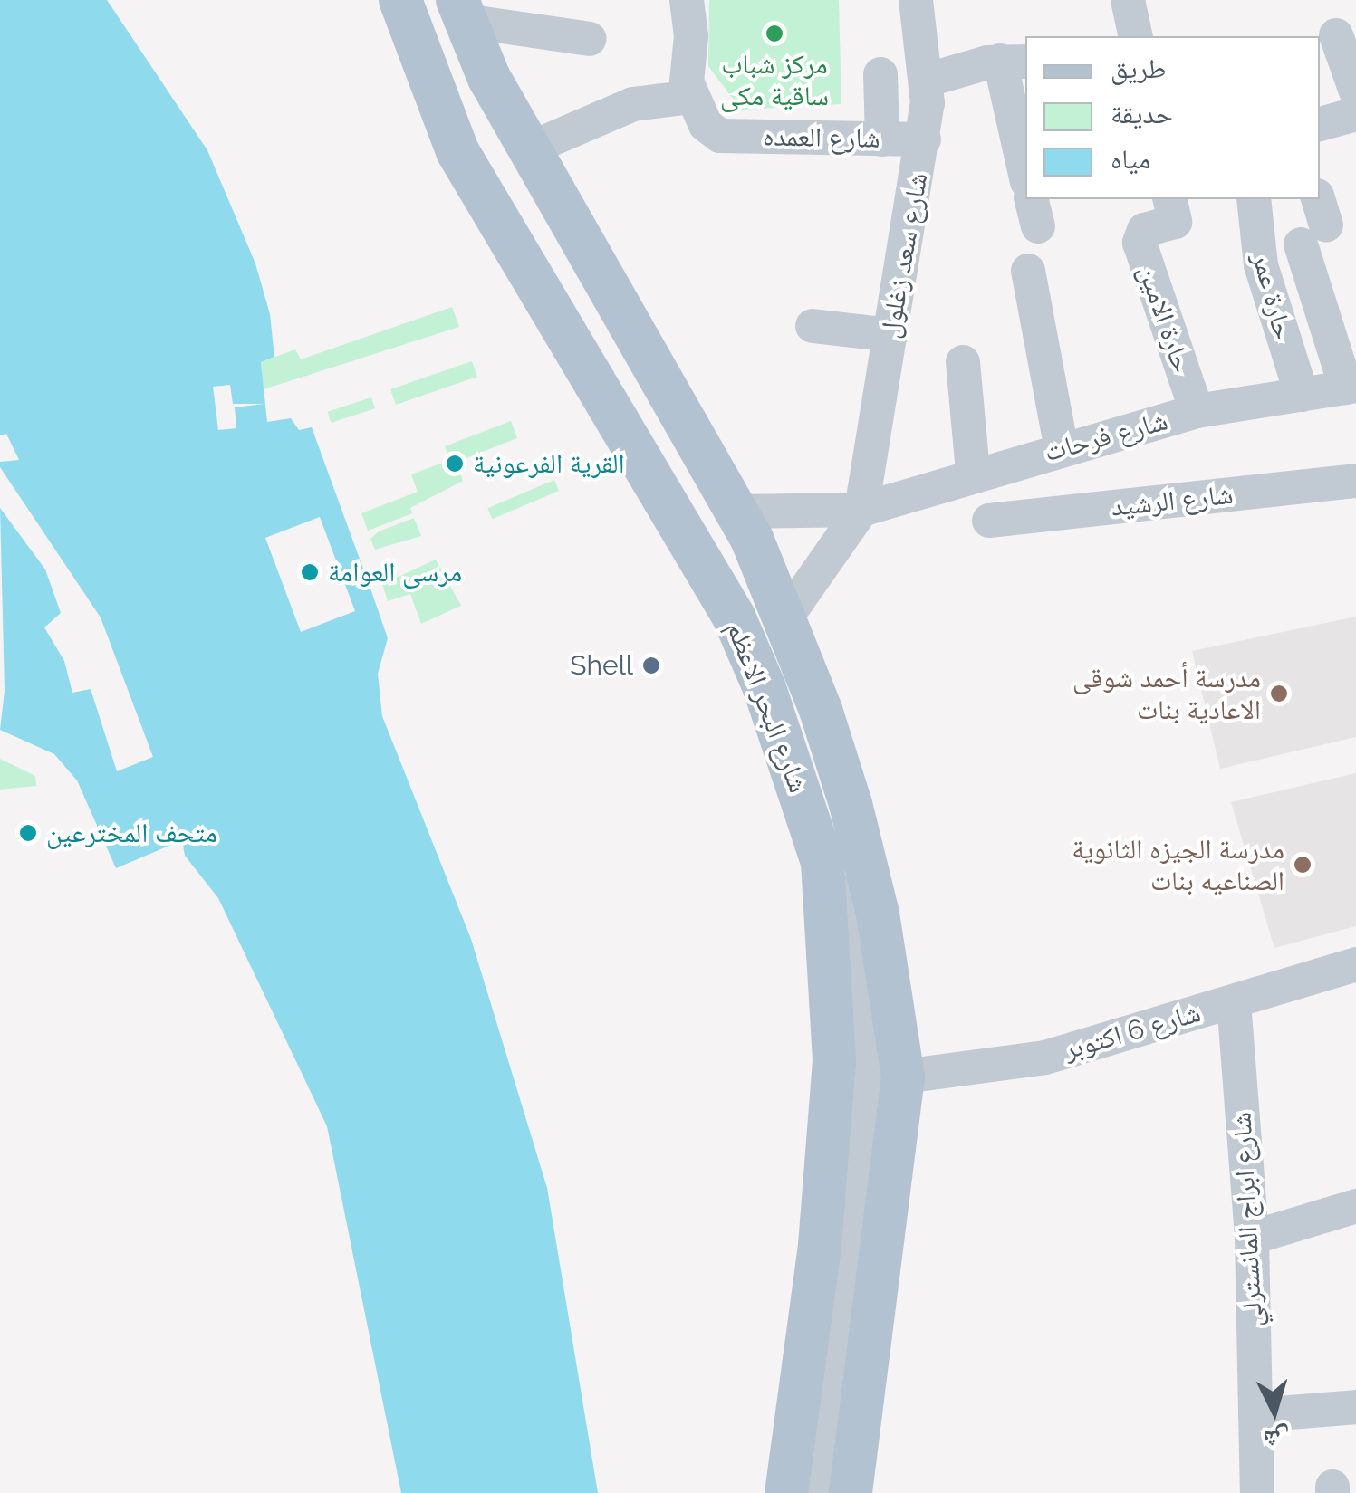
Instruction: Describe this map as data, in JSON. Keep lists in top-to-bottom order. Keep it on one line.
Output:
{"streets":{"main road":["شارع البحر الاعظم"],"street":["شارع العمده","شارع سعد زغلول","حارة عمر","حارة الامين","شارع فرحات","شارع الرشيد","شارع 6 اكتوبر","شارع ابراج المانسترلي"]},"crossings":[["شارع العمده","شارع سعد زغلول"],["شارع سعد زغلول","شارع فرحات"],["حارة عمر","شارع فرحات"],["حارة الامين","شارع فرحات"],["شارع فرحات","شارع البحر الاعظم"],["شارع البحر الاعظم","شارع 6 اكتوبر"],["شارع 6 اكتوبر","شارع ابراج المانسترلي"]],"places":["مركز شباب ساقية مكى","القرية الفرعونية","مرسى العوامة","Shell","مدرسة أحمد شوقى الاعادية بنات","متحف المخترعين","مدرسة الجيزه الثانوية الصناعيه بنات"],"legend":["طريق","حديقة","مياه"],"north":"bottom"}
